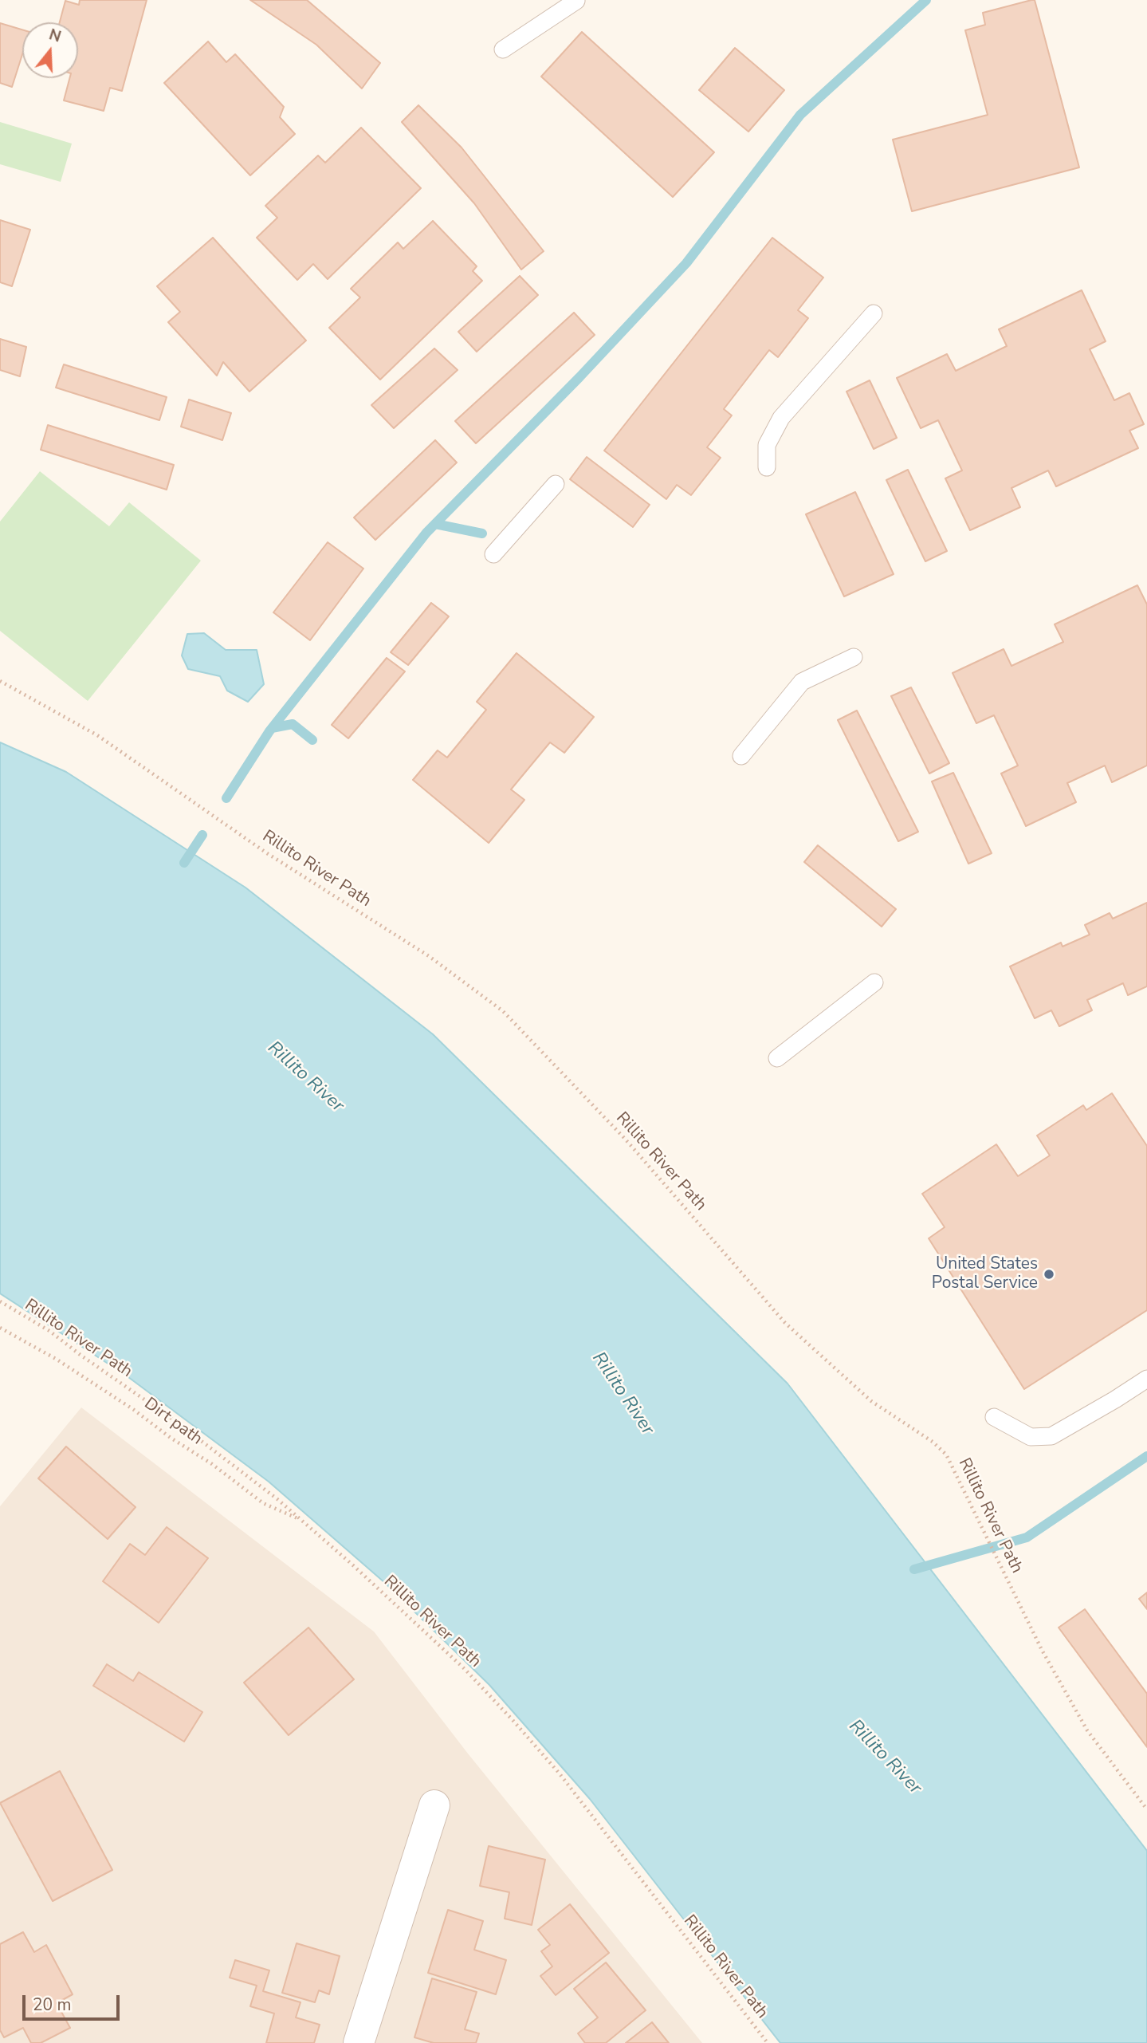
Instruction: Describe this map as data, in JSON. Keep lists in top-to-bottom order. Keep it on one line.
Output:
{"streets":{"path":["Rillito River Path","Dirt path"]},"crossings":[["Rillito River Path","Dirt path"]],"water":["Rillito River"],"places":["United States Postal Service"],"scale_bar":"20 m","north":"top"}
